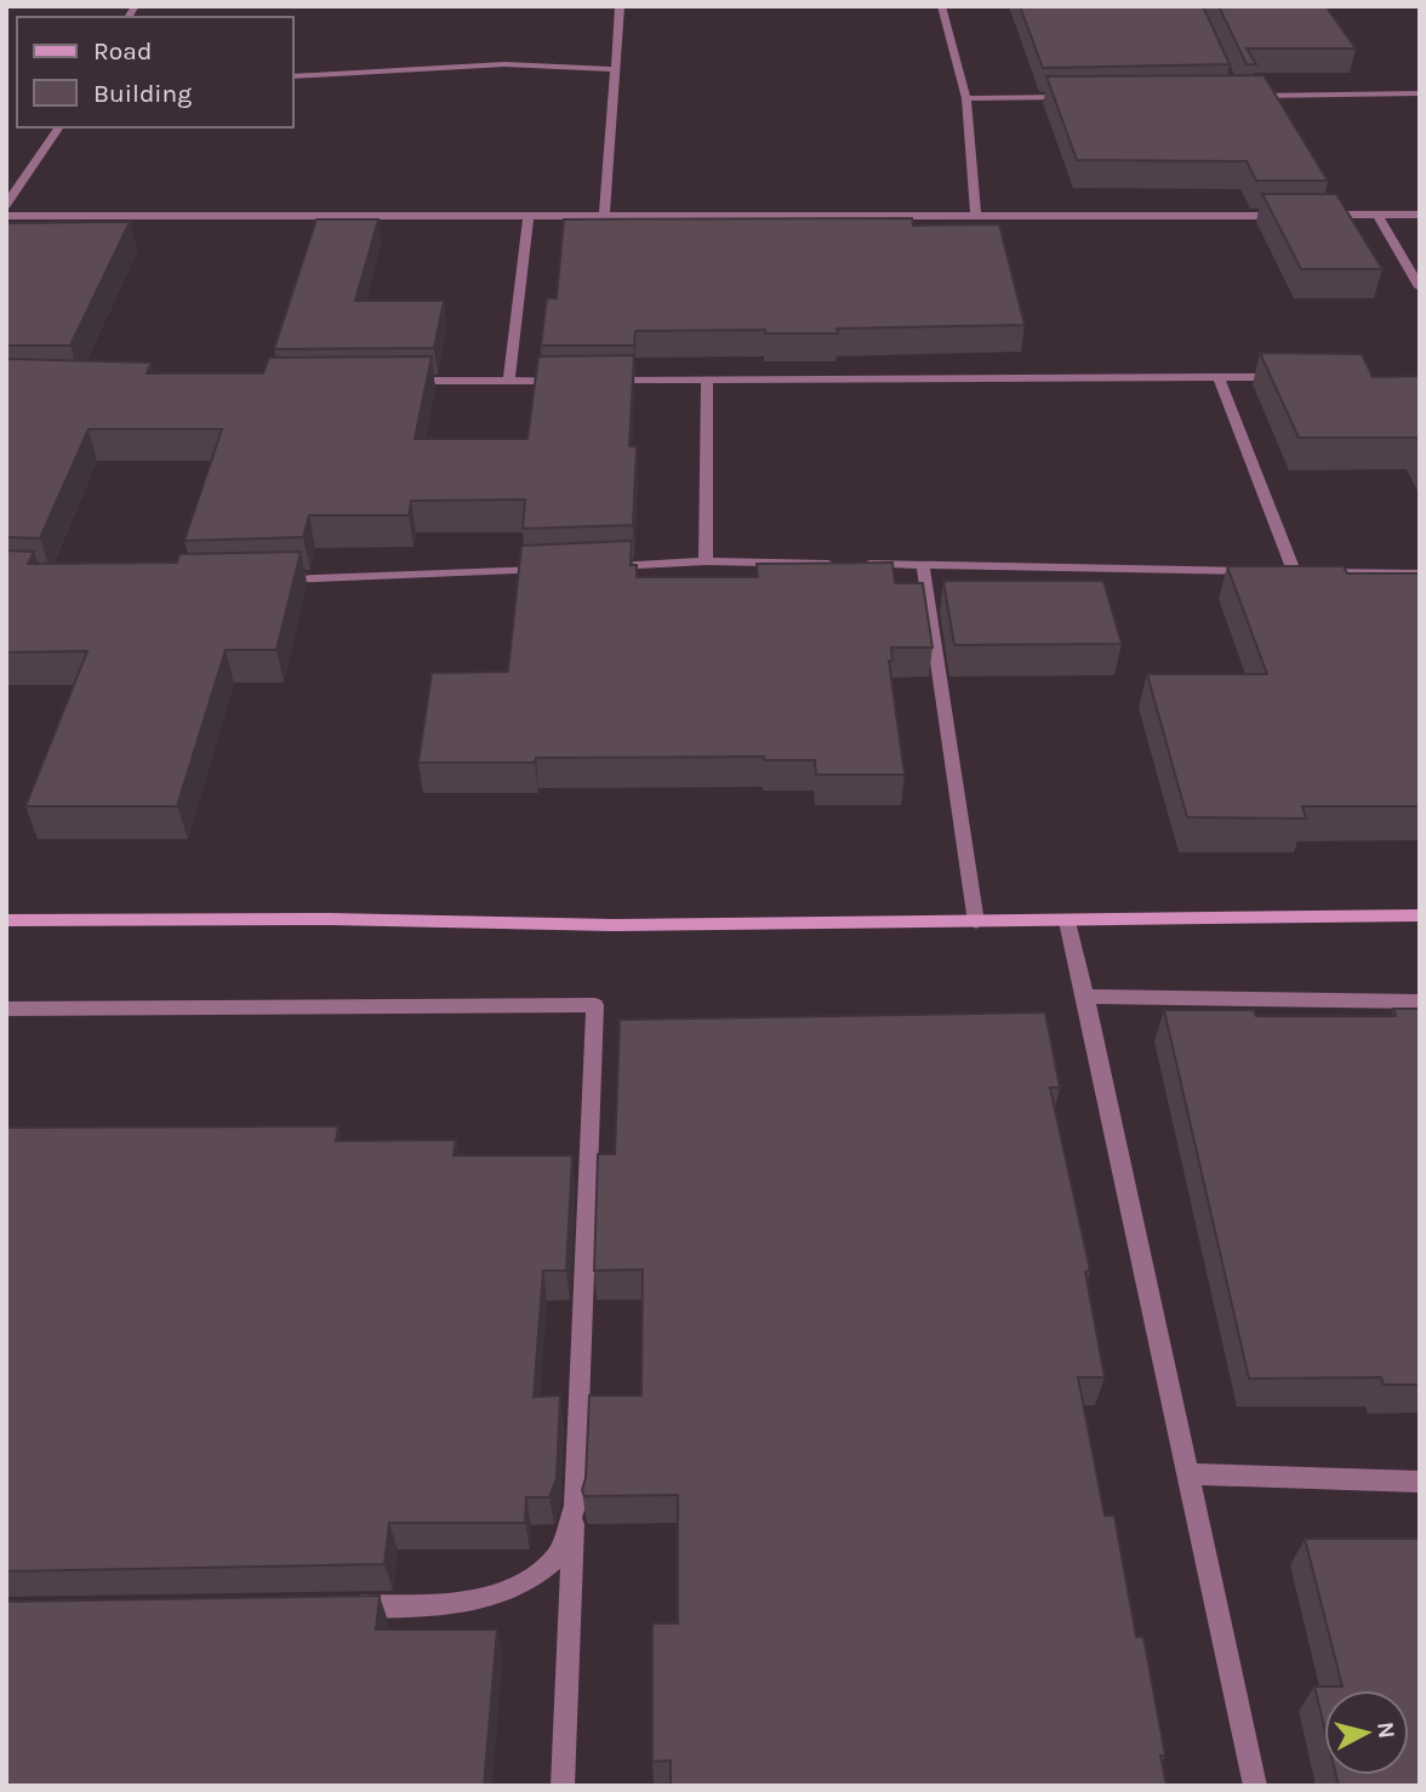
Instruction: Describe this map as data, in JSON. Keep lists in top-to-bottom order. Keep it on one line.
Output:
{"legend":["Road","Building"],"north":"right"}
